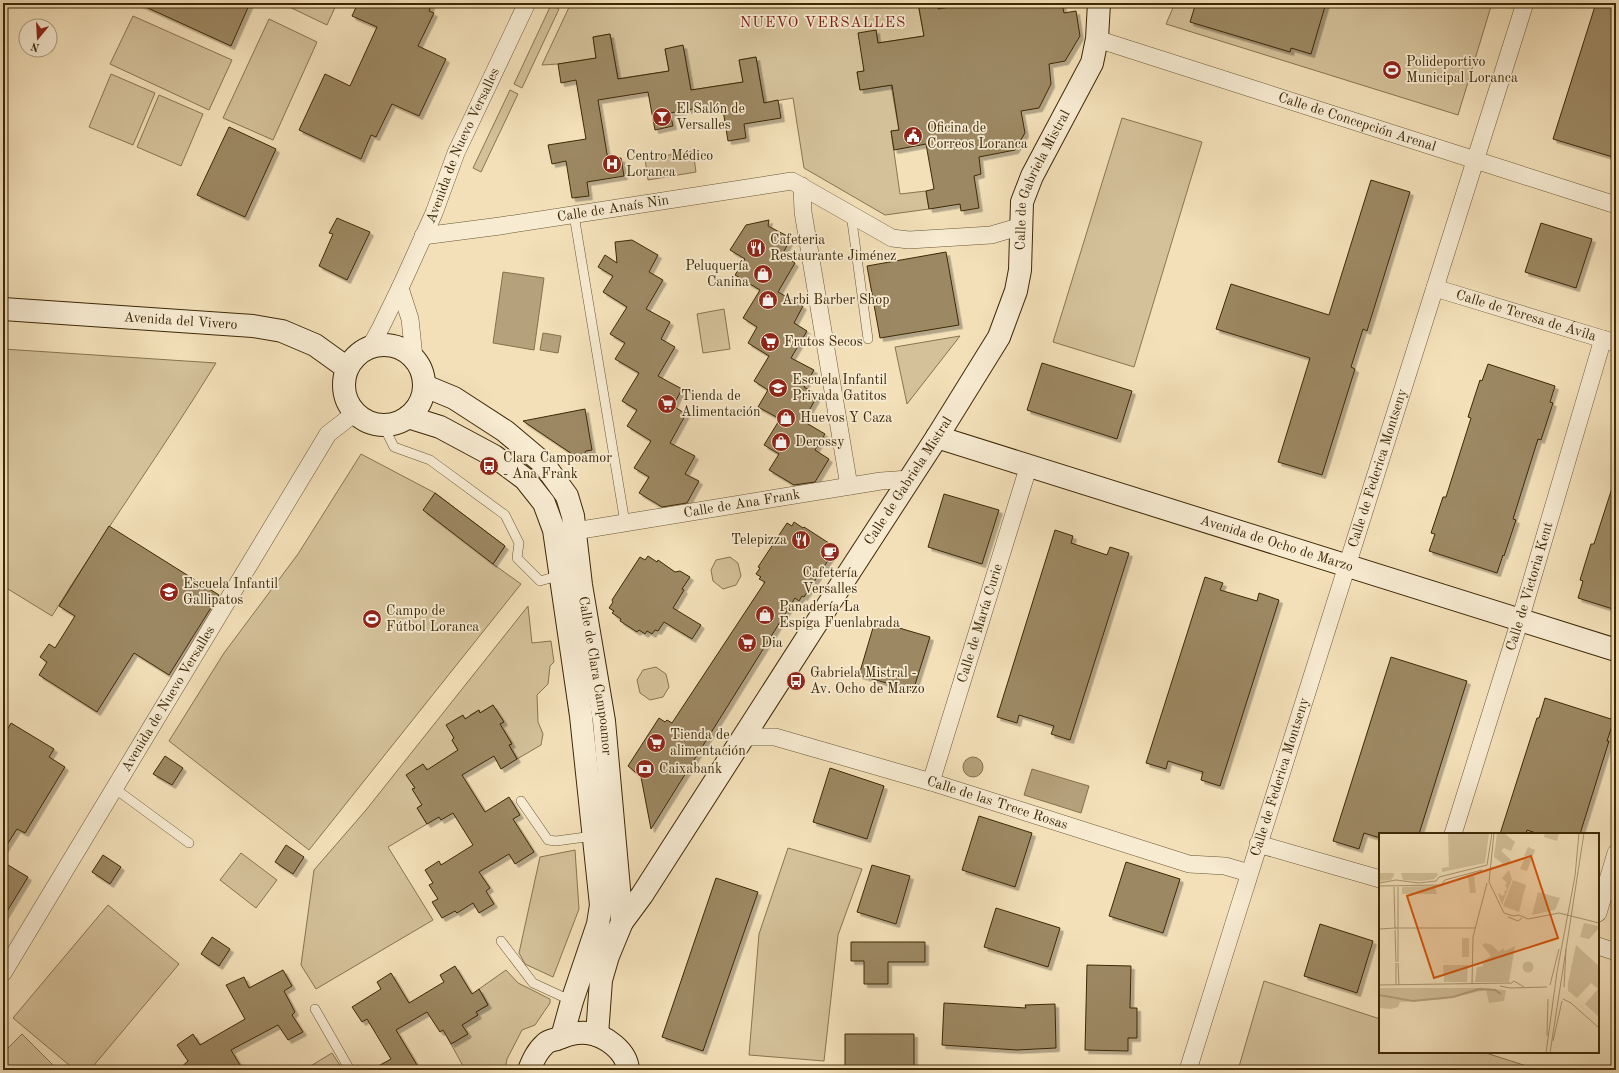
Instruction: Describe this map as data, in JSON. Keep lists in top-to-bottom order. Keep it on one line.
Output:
{"streets":{"main road":["Calle de Gabriela Mistral","Avenida del Vivero","Avenida de Ocho de Marzo","Calle de Clara Campoamor"],"street":["Calle de Concepción Arenal","Avenida de Nuevo Versalles","Calle de Anaís Nin","Calle de Teresa de Ávila","Calle de Federica Montseny","Calle de Ana Frank","Calle de Victoria Kent","Calle de María Curie","Calle de las Trece Rosas"]},"crossings":[["Calle de Concepción Arenal","Calle de Gabriela Mistral"],["Calle de Concepción Arenal","Calle de Federica Montseny"],["Avenida de Nuevo Versalles","Calle de Anaís Nin"],["Avenida de Nuevo Versalles","Avenida del Vivero"],["Avenida de Nuevo Versalles","Calle de Clara Campoamor"],["Calle de Gabriela Mistral","Calle de Anaís Nin"],["Calle de Gabriela Mistral","Calle de Ana Frank"],["Calle de Gabriela Mistral","Avenida de Ocho de Marzo"],["Calle de Gabriela Mistral","Calle de Clara Campoamor"],["Calle de Gabriela Mistral","Calle de las Trece Rosas"],["Calle de Teresa de Ávila","Calle de Federica Montseny"],["Calle de Teresa de Ávila","Calle de Victoria Kent"],["Avenida del Vivero","Calle de Clara Campoamor"],["Calle de Federica Montseny","Avenida de Ocho de Marzo"],["Calle de Federica Montseny","Calle de las Trece Rosas"],["Calle de Ana Frank","Calle de Clara Campoamor"],["Avenida de Ocho de Marzo","Calle de Victoria Kent"],["Avenida de Ocho de Marzo","Calle de María Curie"],["Calle de María Curie","Calle de las Trece Rosas"]],"districts":["NUEVO VERSALLES"],"places":{"sports":["Polideportivo Municipal Loranca","Campo de Fútbol Loranca"],"bar":["El Salón de Versalles"],"public building":["Oficina de Correos Loranca"],"hospital":["Centro Médico Loranca"],"restaurant":["Cafeteria Restaurante Jiménez","Telepizza"],"shop":["Peluquería Canina","Arbi Barber Shop","Huevos Y Caza","Derossy","Panadería La Espiga Fuenlabrada"],"supermarket":["Frutos Secos","Tienda de Alimentación","Dia","Tienda de alimentación"],"school or university":["Escuela Infantil Privada Gatitos","Escuela Infantil Gallipatos"],"bus stop":["Clara Campoamor - Ana Frank","Gabriela Mistral - Av. Ocho de Marzo"],"cafe":["Cafetería Versalles"],"bank":["Caixabank"]},"north":"bottom"}
